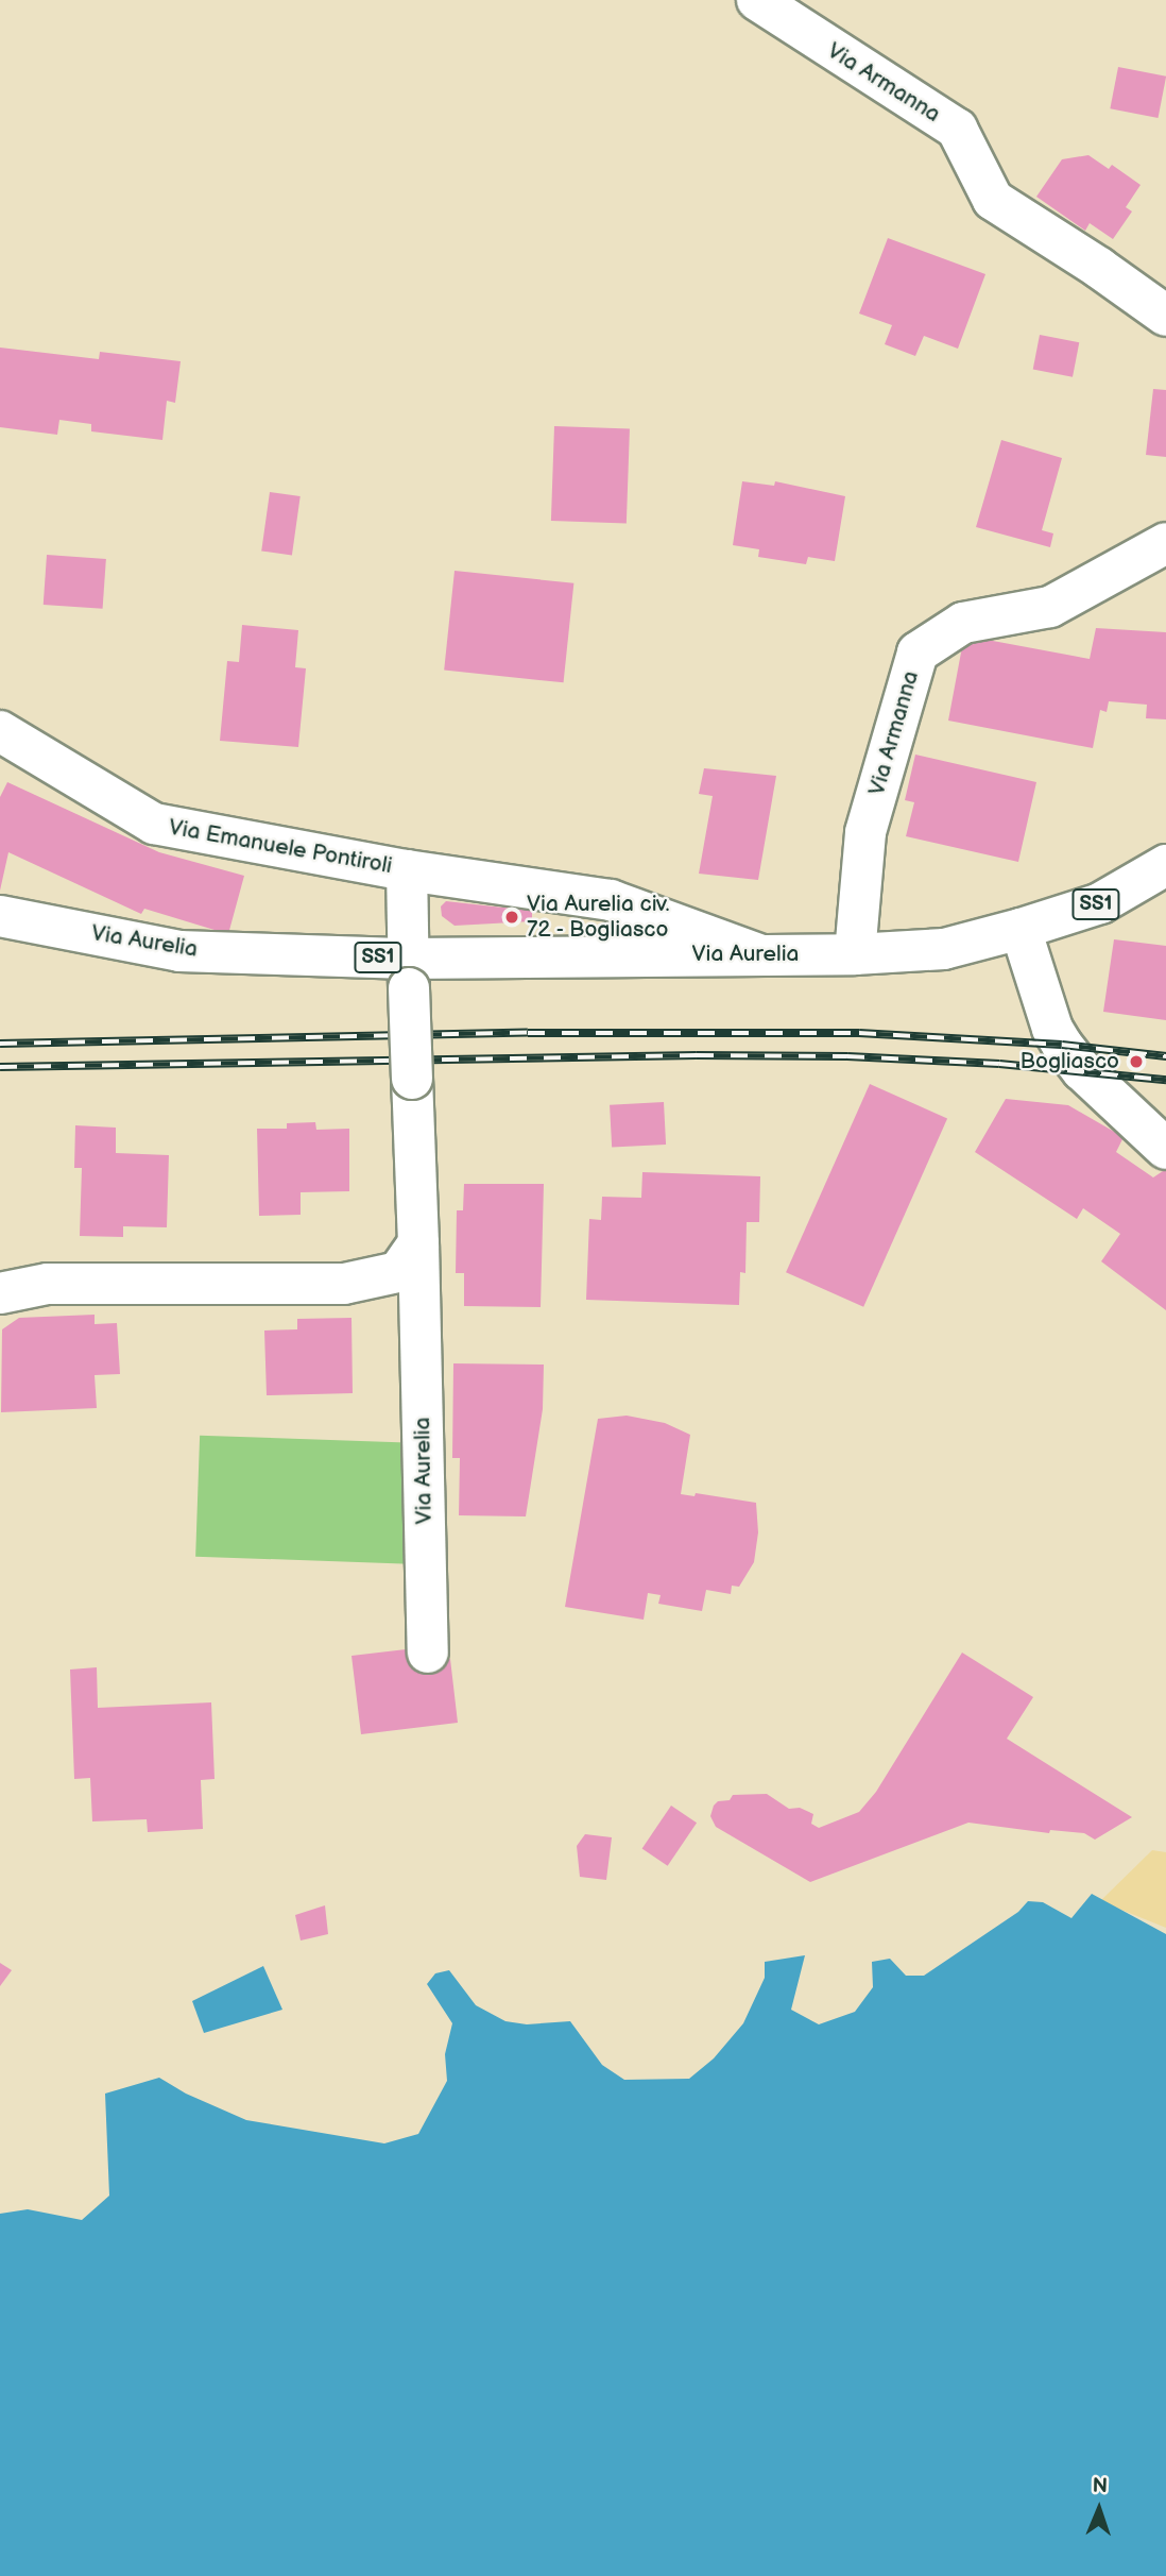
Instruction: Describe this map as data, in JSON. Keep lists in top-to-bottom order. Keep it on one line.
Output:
{"streets":{"street":["Via Armanna","Via Emanuele Pontiroli","SS1","Via Aurelia"]},"crossings":[["Via Armanna","Via Aurelia"],["Via Emanuele Pontiroli","Via Aurelia"]],"places":["Via Aurelia civ. 72 - Bogliasco","Bogliasco"],"north":"top"}
